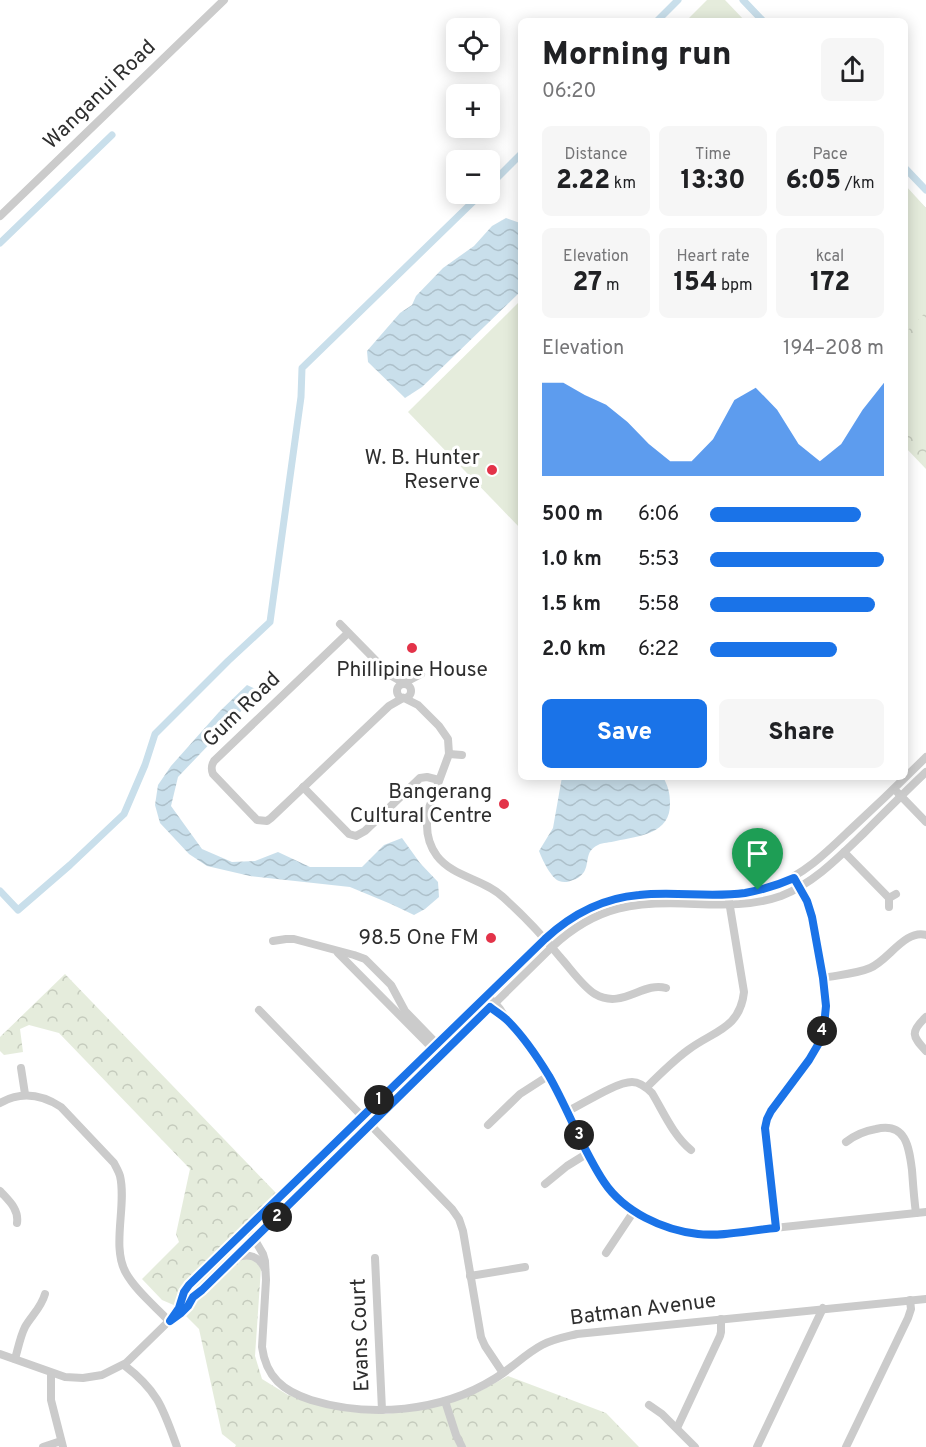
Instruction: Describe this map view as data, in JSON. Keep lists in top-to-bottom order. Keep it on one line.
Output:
{"streets":{"street":["Wanganui Road","Gum Road","Batman Avenue","Evans Court"]},"crossings":[["Batman Avenue","Evans Court"]],"places":["W. B. Hunter Reserve","Phillipine House","Bangerang Cultural Centre","98.5 One FM"],"page":{"map_buttons":["+","−"],"heading":["Morning run","06:20"],"stats":[["Distance","2.22 km"],["Time","13:30"],["Pace","6:05 /km"],["Elevation","27 m"],["Heart rate","154 bpm"],["kcal","172"]],"chart":["Elevation","194–208 m"],"list":[{"name":"500 m","note":"6:06"},{"name":"1.0 km","note":"5:53"},{"name":"1.5 km","note":"5:58"},{"name":"2.0 km","note":"6:22"}],"buttons":["Save","Share"],"pins":["4","1","3","2"]}}
